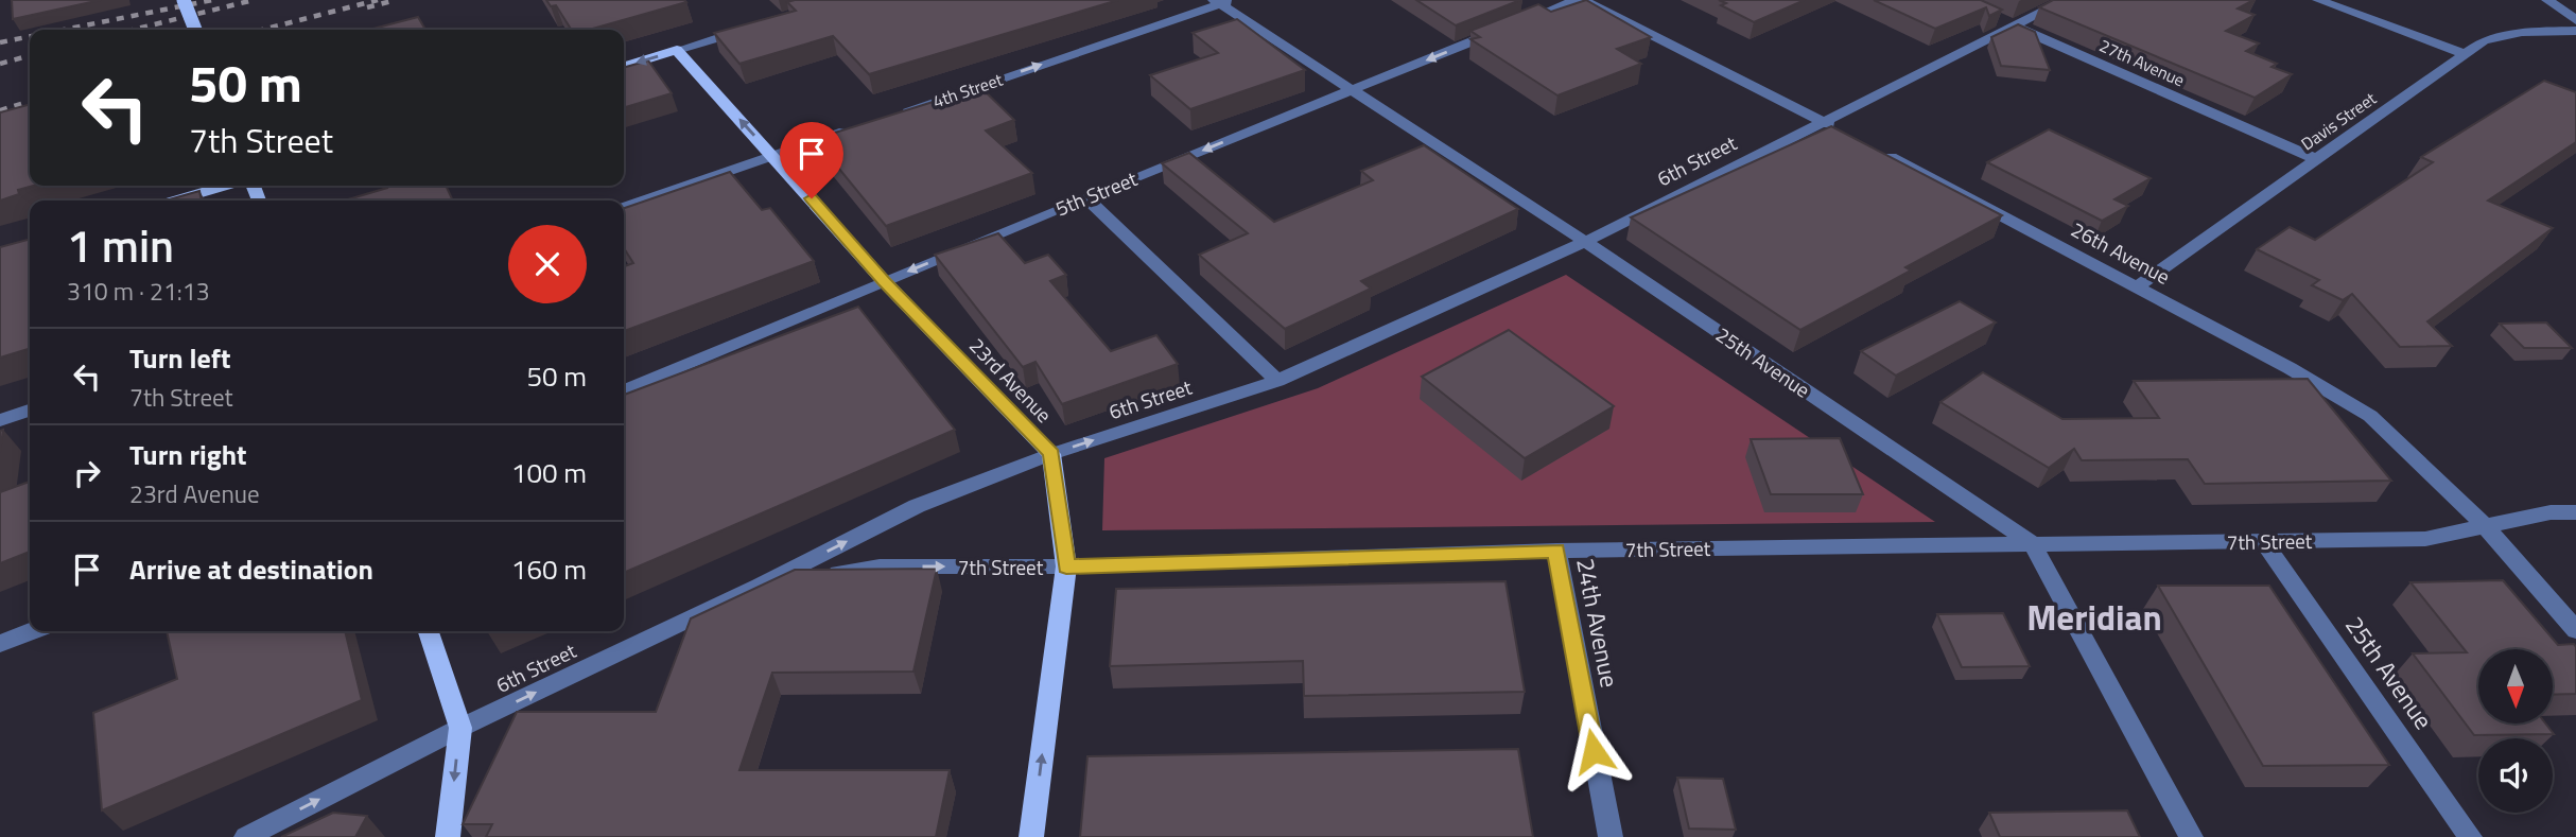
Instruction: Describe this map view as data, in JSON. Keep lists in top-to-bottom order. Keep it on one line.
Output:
{"streets":{"main road":["23rd Avenue"],"street":["27th Avenue","4th Street","Davis Street","6th Street","5th Street","26th Avenue","25th Avenue","7th Street","24th Avenue"]},"crossings":[["27th Avenue","Davis Street"],["27th Avenue","6th Street"],["4th Street","25th Avenue"],["Davis Street","26th Avenue"],["6th Street","25th Avenue"],["6th Street","23rd Avenue"],["6th Street","7th Street"],["5th Street","25th Avenue"],["5th Street","23rd Avenue"],["26th Avenue","7th Street"],["25th Avenue","7th Street"],["23rd Avenue","7th Street"],["7th Street","24th Avenue"]],"one_way":["4th Street","6th Street","5th Street","23rd Avenue"],"districts":["Meridian"],"north":"bottom","page":{"turn":["50 m","7th Street"],"heading":["1 min","310 m · 21:13"],"list":[{"name":"Turn left","note":"7th Street","value":"50 m"},{"name":"Turn right","note":"23rd Avenue","value":"100 m"},{"name":"Arrive at destination","value":"160 m"}]}}
